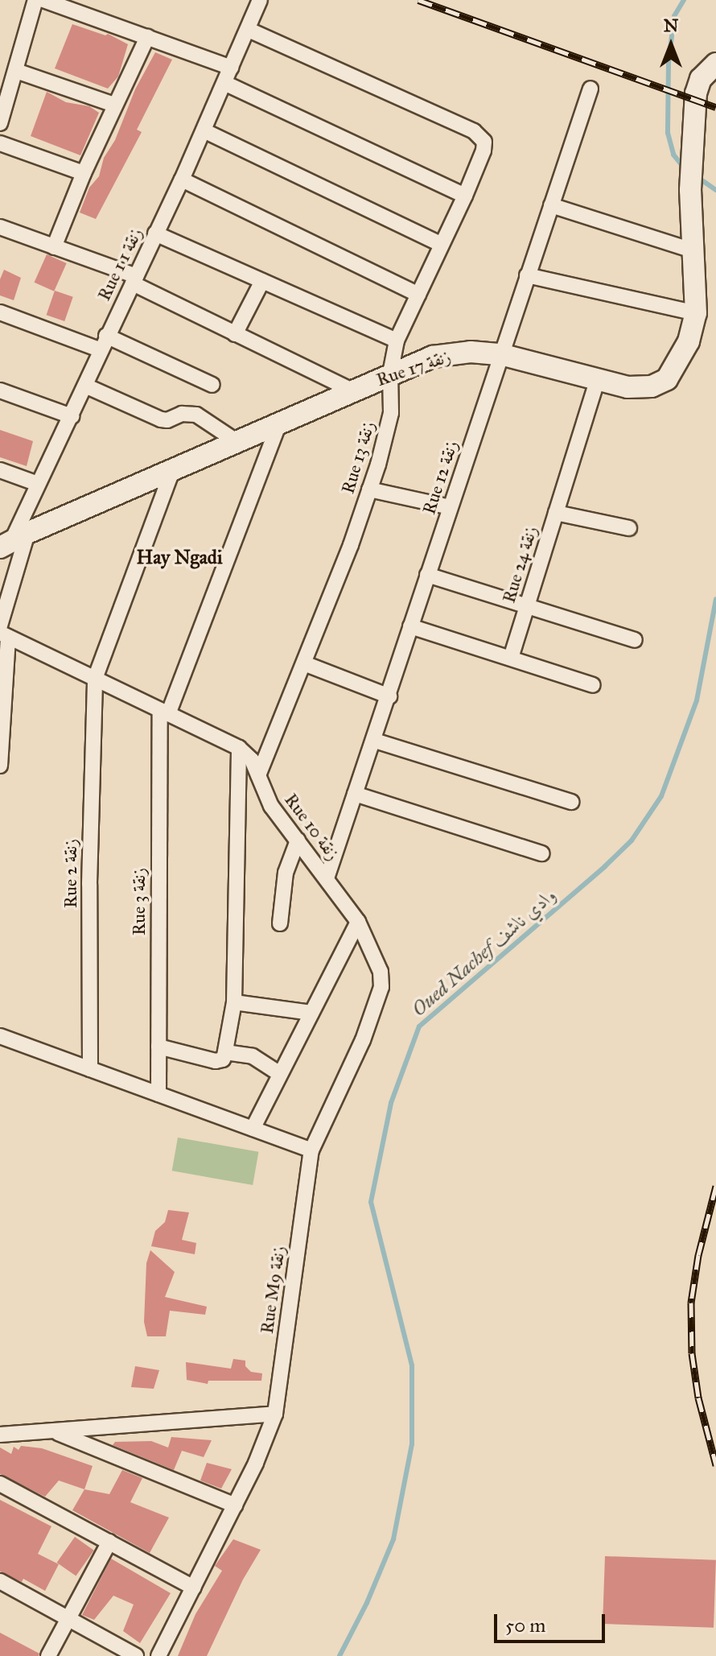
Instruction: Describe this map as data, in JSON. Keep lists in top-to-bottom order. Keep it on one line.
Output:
{"streets":{"street":["Rue 1 زنقة 1","Rue 17 زنقة","Rue 13 زنقة","Rue 12 زنقة","Rue 24 زنقة","Rue 10 زنقة","Rue 2 زنقة","Rue 3 زنقة","Rue M9 زنقة"]},"crossings":[["Rue 1 زنقة 1","Rue 17 زنقة"],["Rue 1 زنقة 1","Rue 13 زنقة"],["Rue 17 زنقة","Rue 13 زنقة"],["Rue 17 زنقة","Rue 12 زنقة"],["Rue 17 زنقة","Rue 24 زنقة"],["Rue 17 زنقة","Rue 2 زنقة"],["Rue 13 زنقة","Rue 10 زنقة"],["Rue 12 زنقة","Rue 10 زنقة"],["Rue 10 زنقة","Rue 2 زنقة"],["Rue 10 زنقة","Rue 3 زنقة"],["Rue 10 زنقة","Rue M9 زنقة"]],"districts":["Hay Ngadi"],"water":["Oued Nachef وادي ناشف"],"scale_bar":"50 m","north":"top"}
